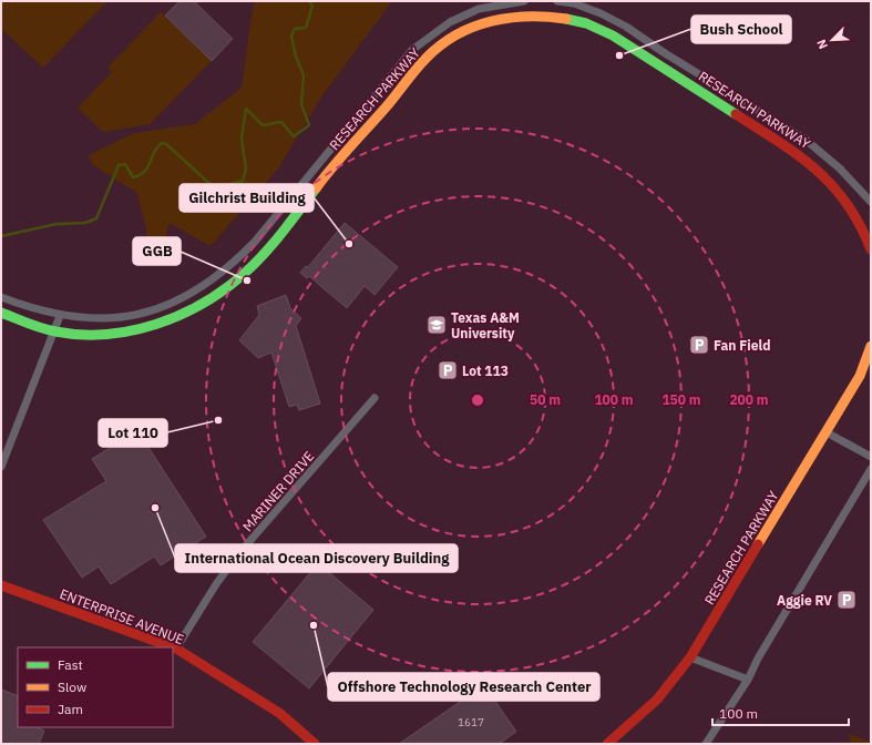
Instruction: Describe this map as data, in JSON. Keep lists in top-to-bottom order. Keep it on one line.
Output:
{"streets":{"street":["RESEARCH PARKWAY","MARINER DRIVE","ENTERPRISE AVENUE"]},"crossings":[["MARINER DRIVE","ENTERPRISE AVENUE"]],"places":{"other":["Bush School","Gilchrist Building","GGB","Lot 110","International Ocean Discovery Building","Offshore Technology Research Center"],"school or university":["Texas A&M University"],"parking":["Fan Field","Lot 113","Aggie RV"]},"house_numbers":["1617"],"legend":["Fast","Slow","Jam"],"scale_bar":"100 m","north":"bottom left","rings":["50 m","100 m","150 m","200 m"]}
